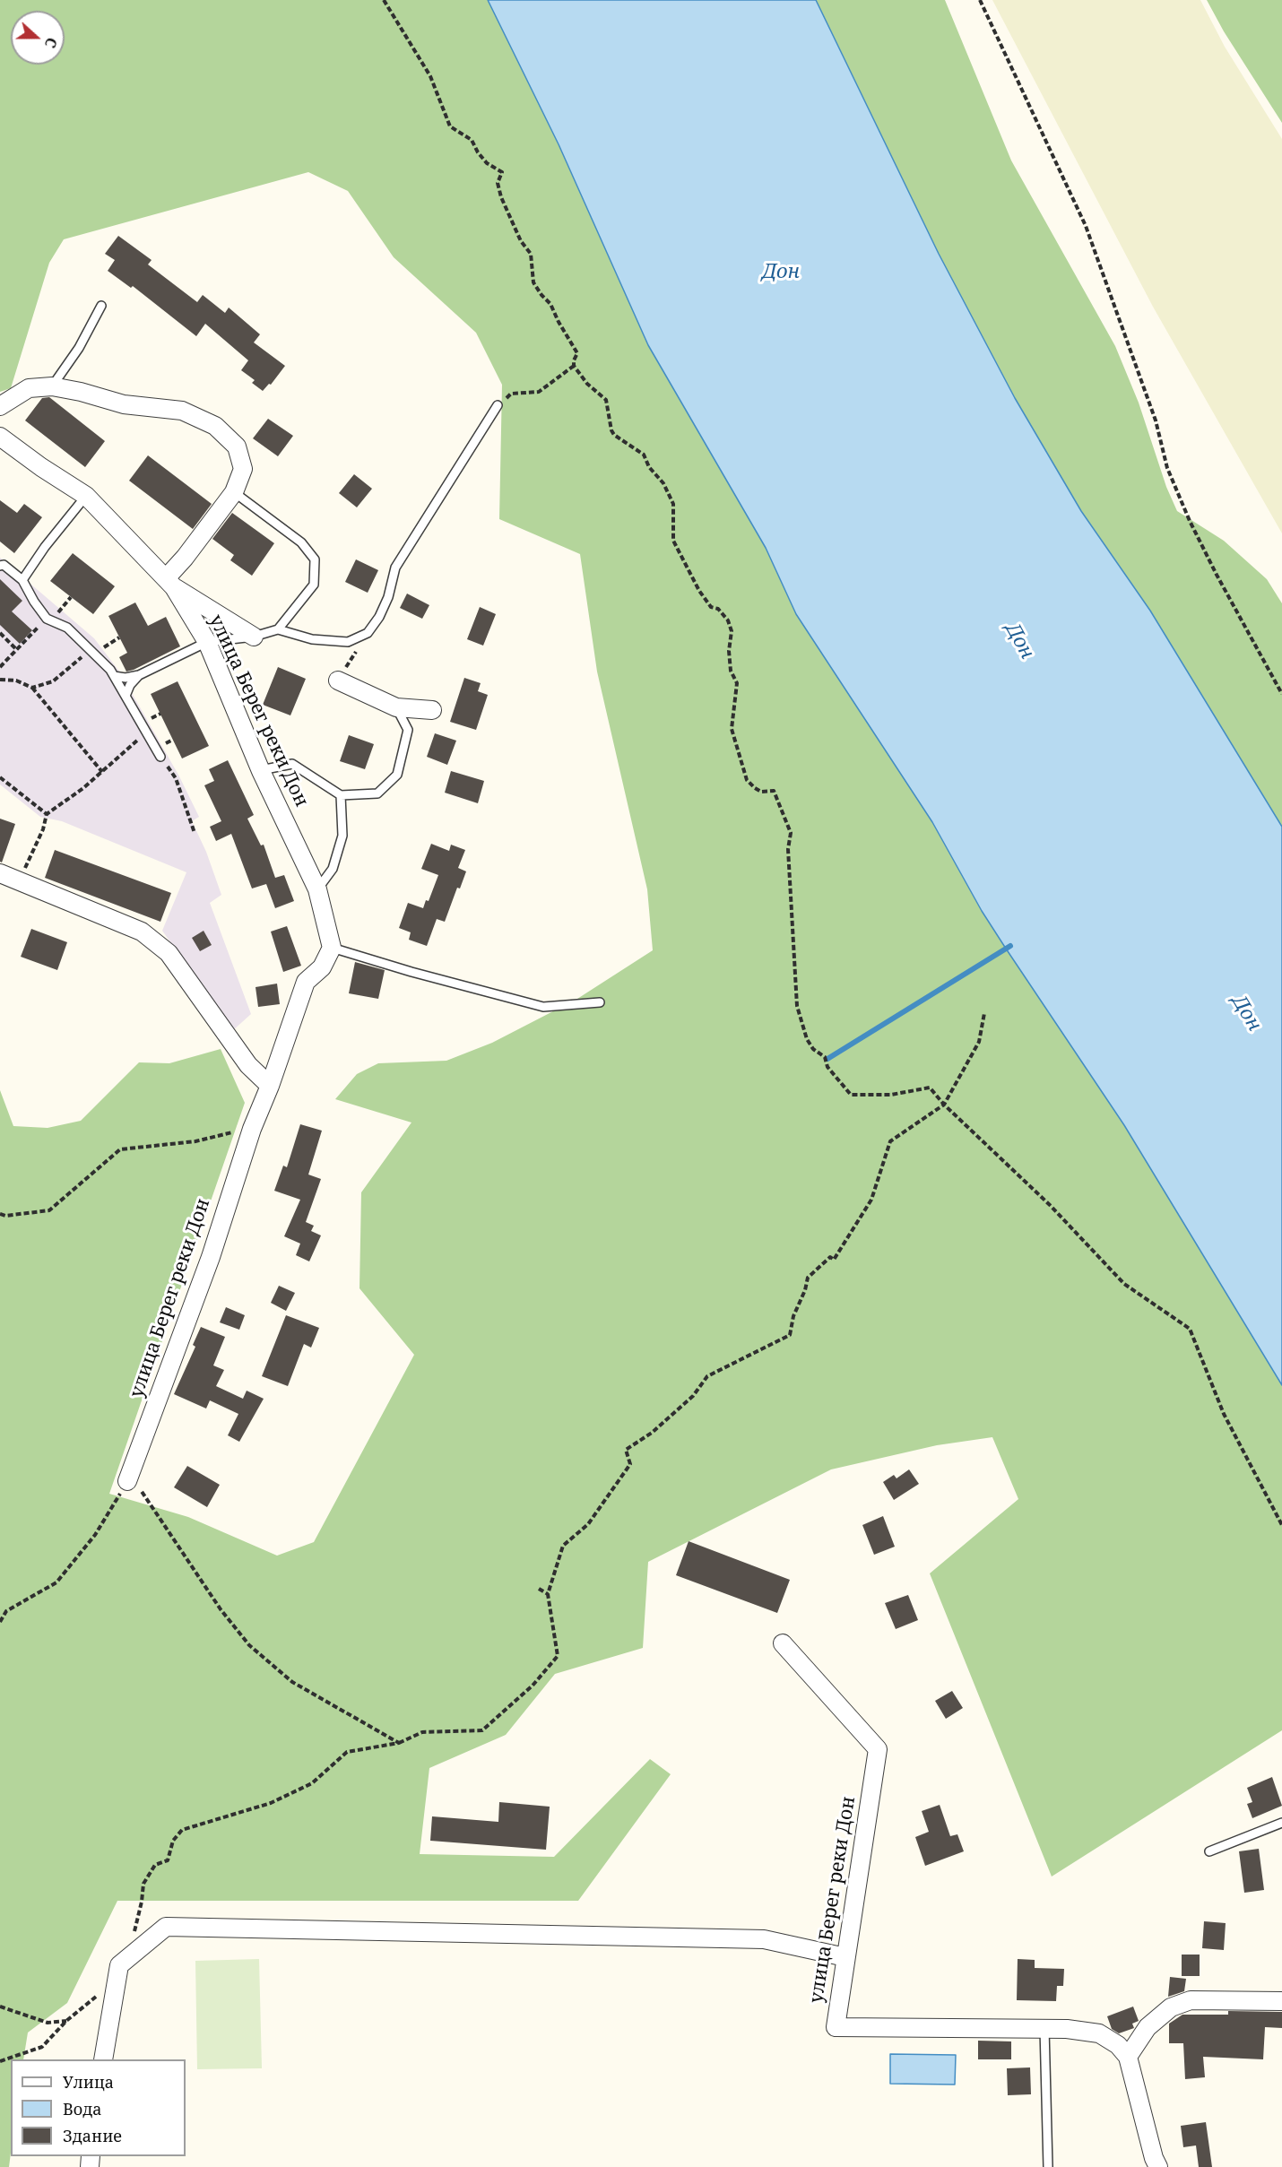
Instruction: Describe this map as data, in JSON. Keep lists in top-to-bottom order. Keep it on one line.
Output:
{"streets":{"street":["улица Берег реки Дон"]},"water":["Дон"],"legend":["Улица","Вода","Здание"],"north":"right"}
